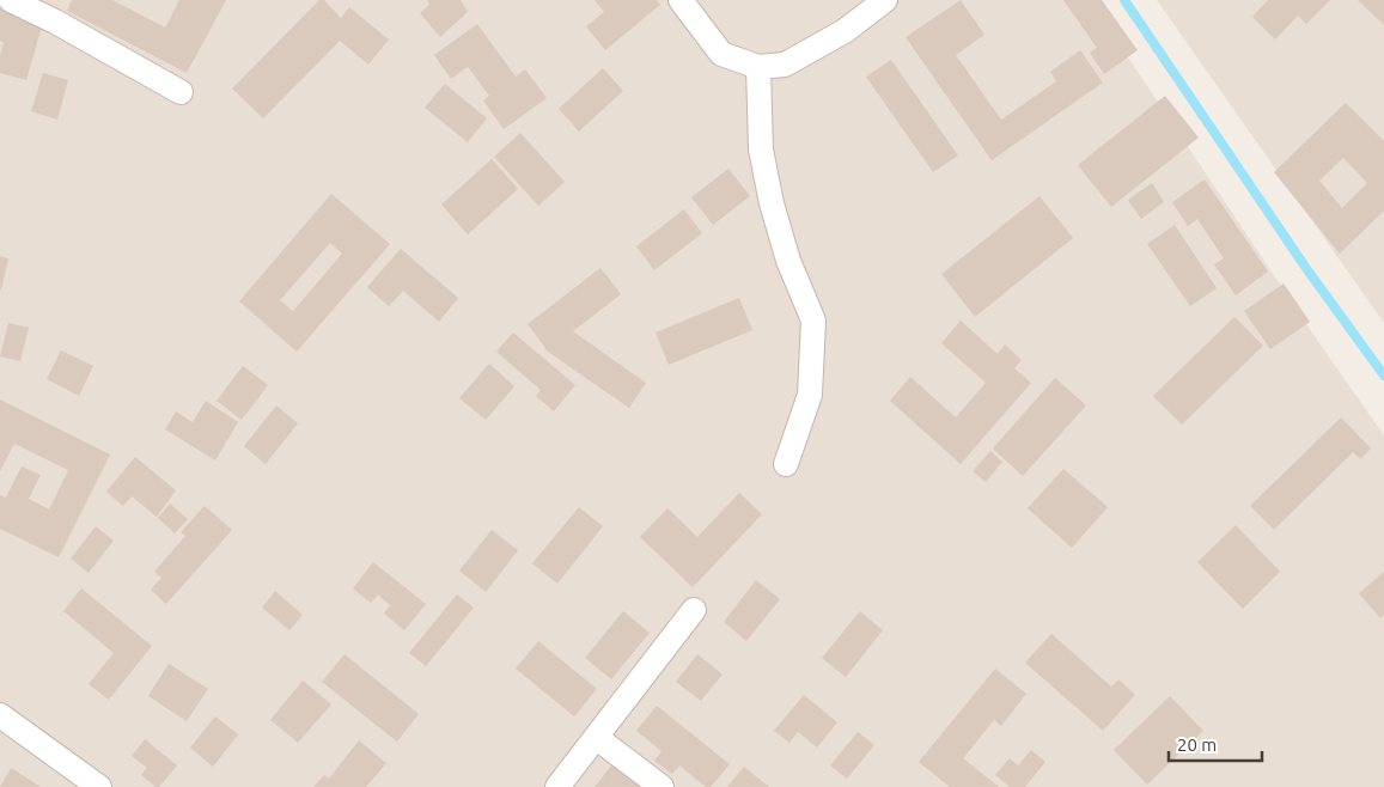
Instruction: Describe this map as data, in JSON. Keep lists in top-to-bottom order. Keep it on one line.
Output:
{"scale_bar":"20 m"}
